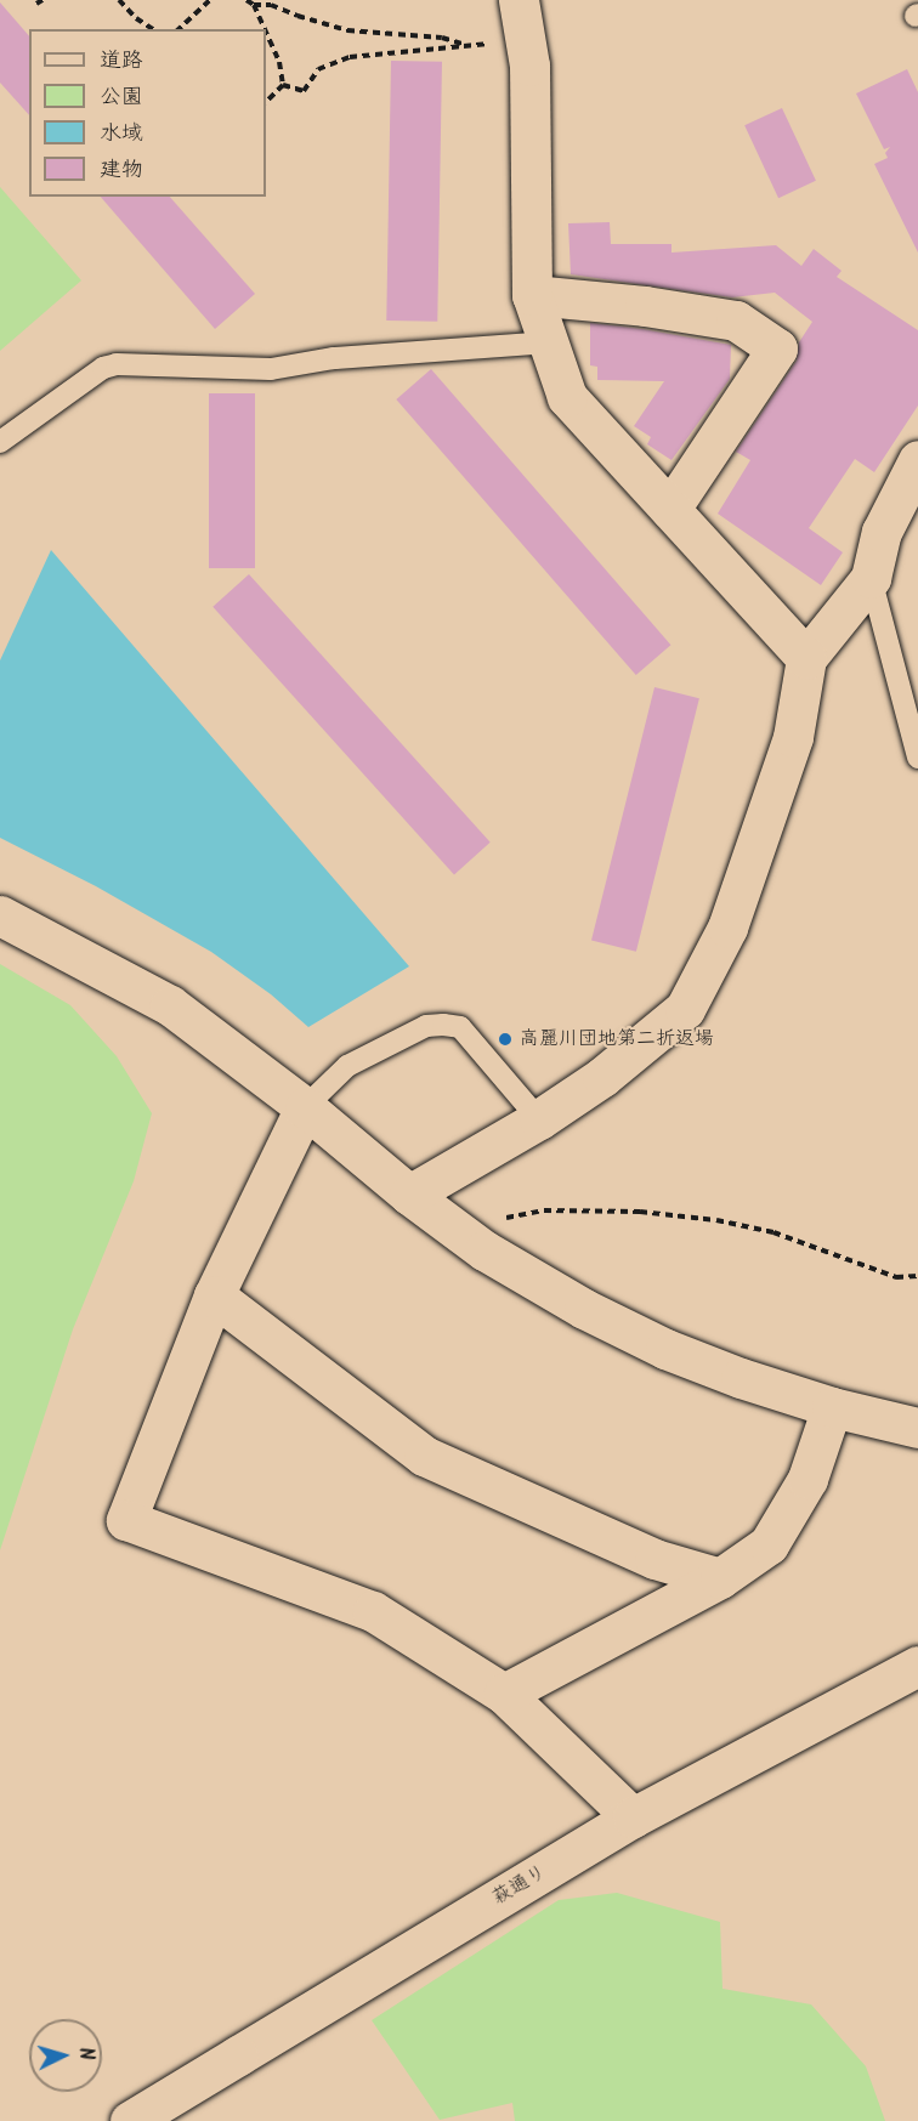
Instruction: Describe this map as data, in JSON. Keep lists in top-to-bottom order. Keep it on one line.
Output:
{"streets":{"street":["萩通り"]},"places":["高麗川団地第二折返場"],"legend":["道路","公園","水域","建物"],"north":"right"}
